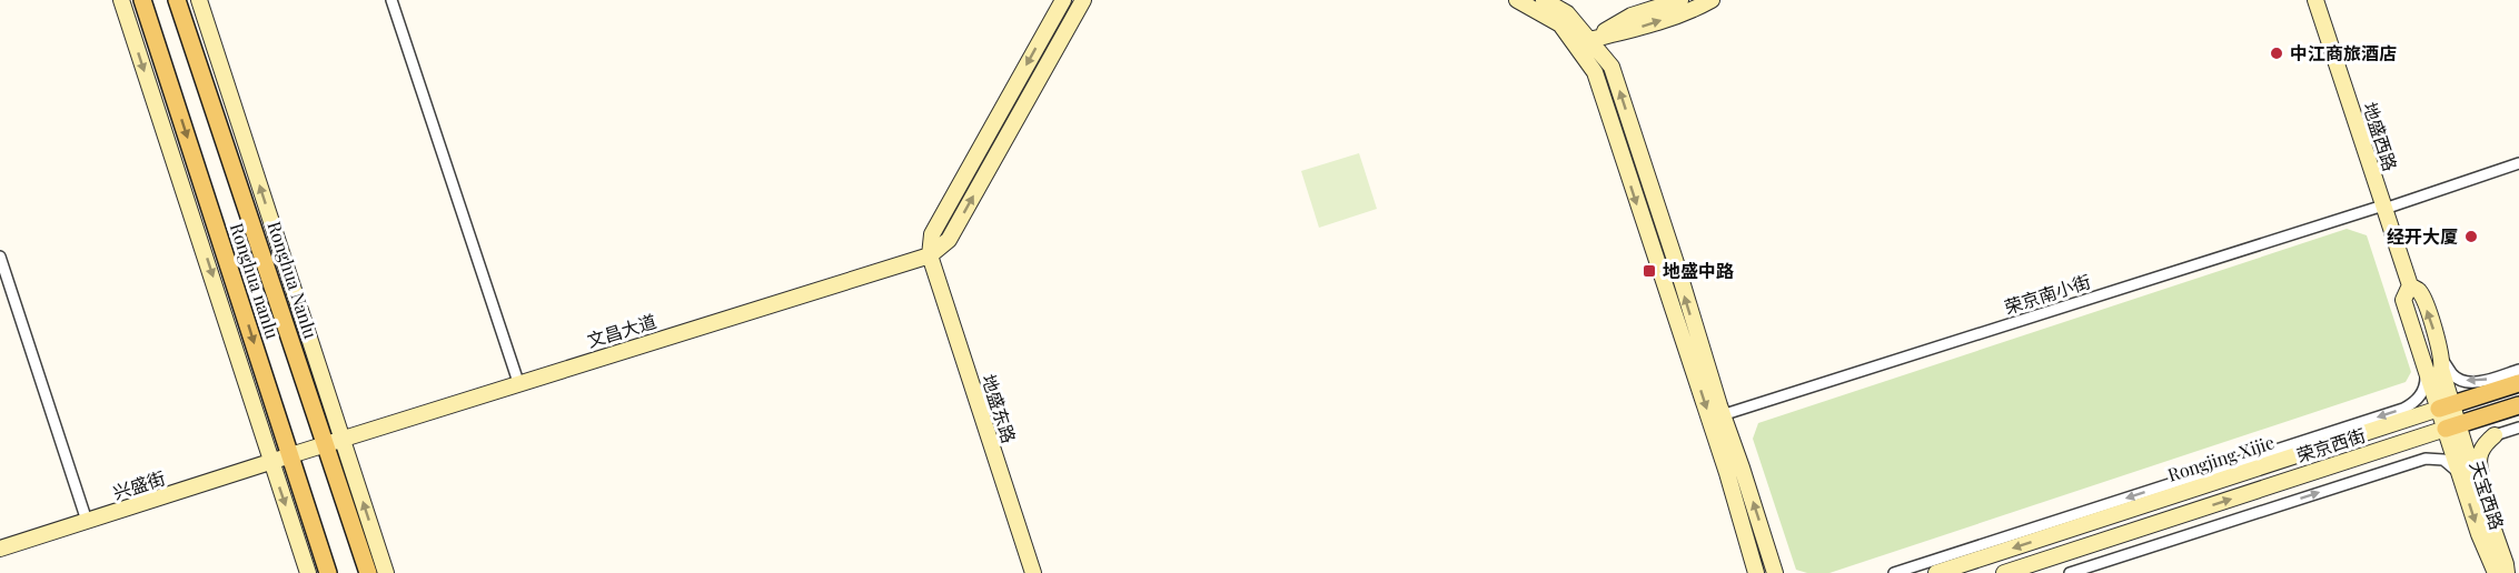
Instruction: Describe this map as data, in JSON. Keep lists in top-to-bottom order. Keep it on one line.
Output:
{"streets":{"main road":["Ronghua Nanlu","Ronghua nanlu","荣京西街","Rongjing Xijie"],"street":["地盛西路","荣京南小街","文昌大道","地盛东路","兴盛街","天宝西路"]},"crossings":[["地盛西路","荣京南小街"],["地盛西路","Rongjing Xijie"],["Ronghua Nanlu","文昌大道"],["Ronghua nanlu","文昌大道"],["Ronghua nanlu","兴盛街"],["文昌大道","地盛东路"],["文昌大道","兴盛街"],["荣京西街","天宝西路"]],"one_way":["Ronghua nanlu","荣京西街","Rongjing Xijie"],"places":{"other":["中江商旅酒店","经开大厦"],"transit":["地盛中路"]}}
